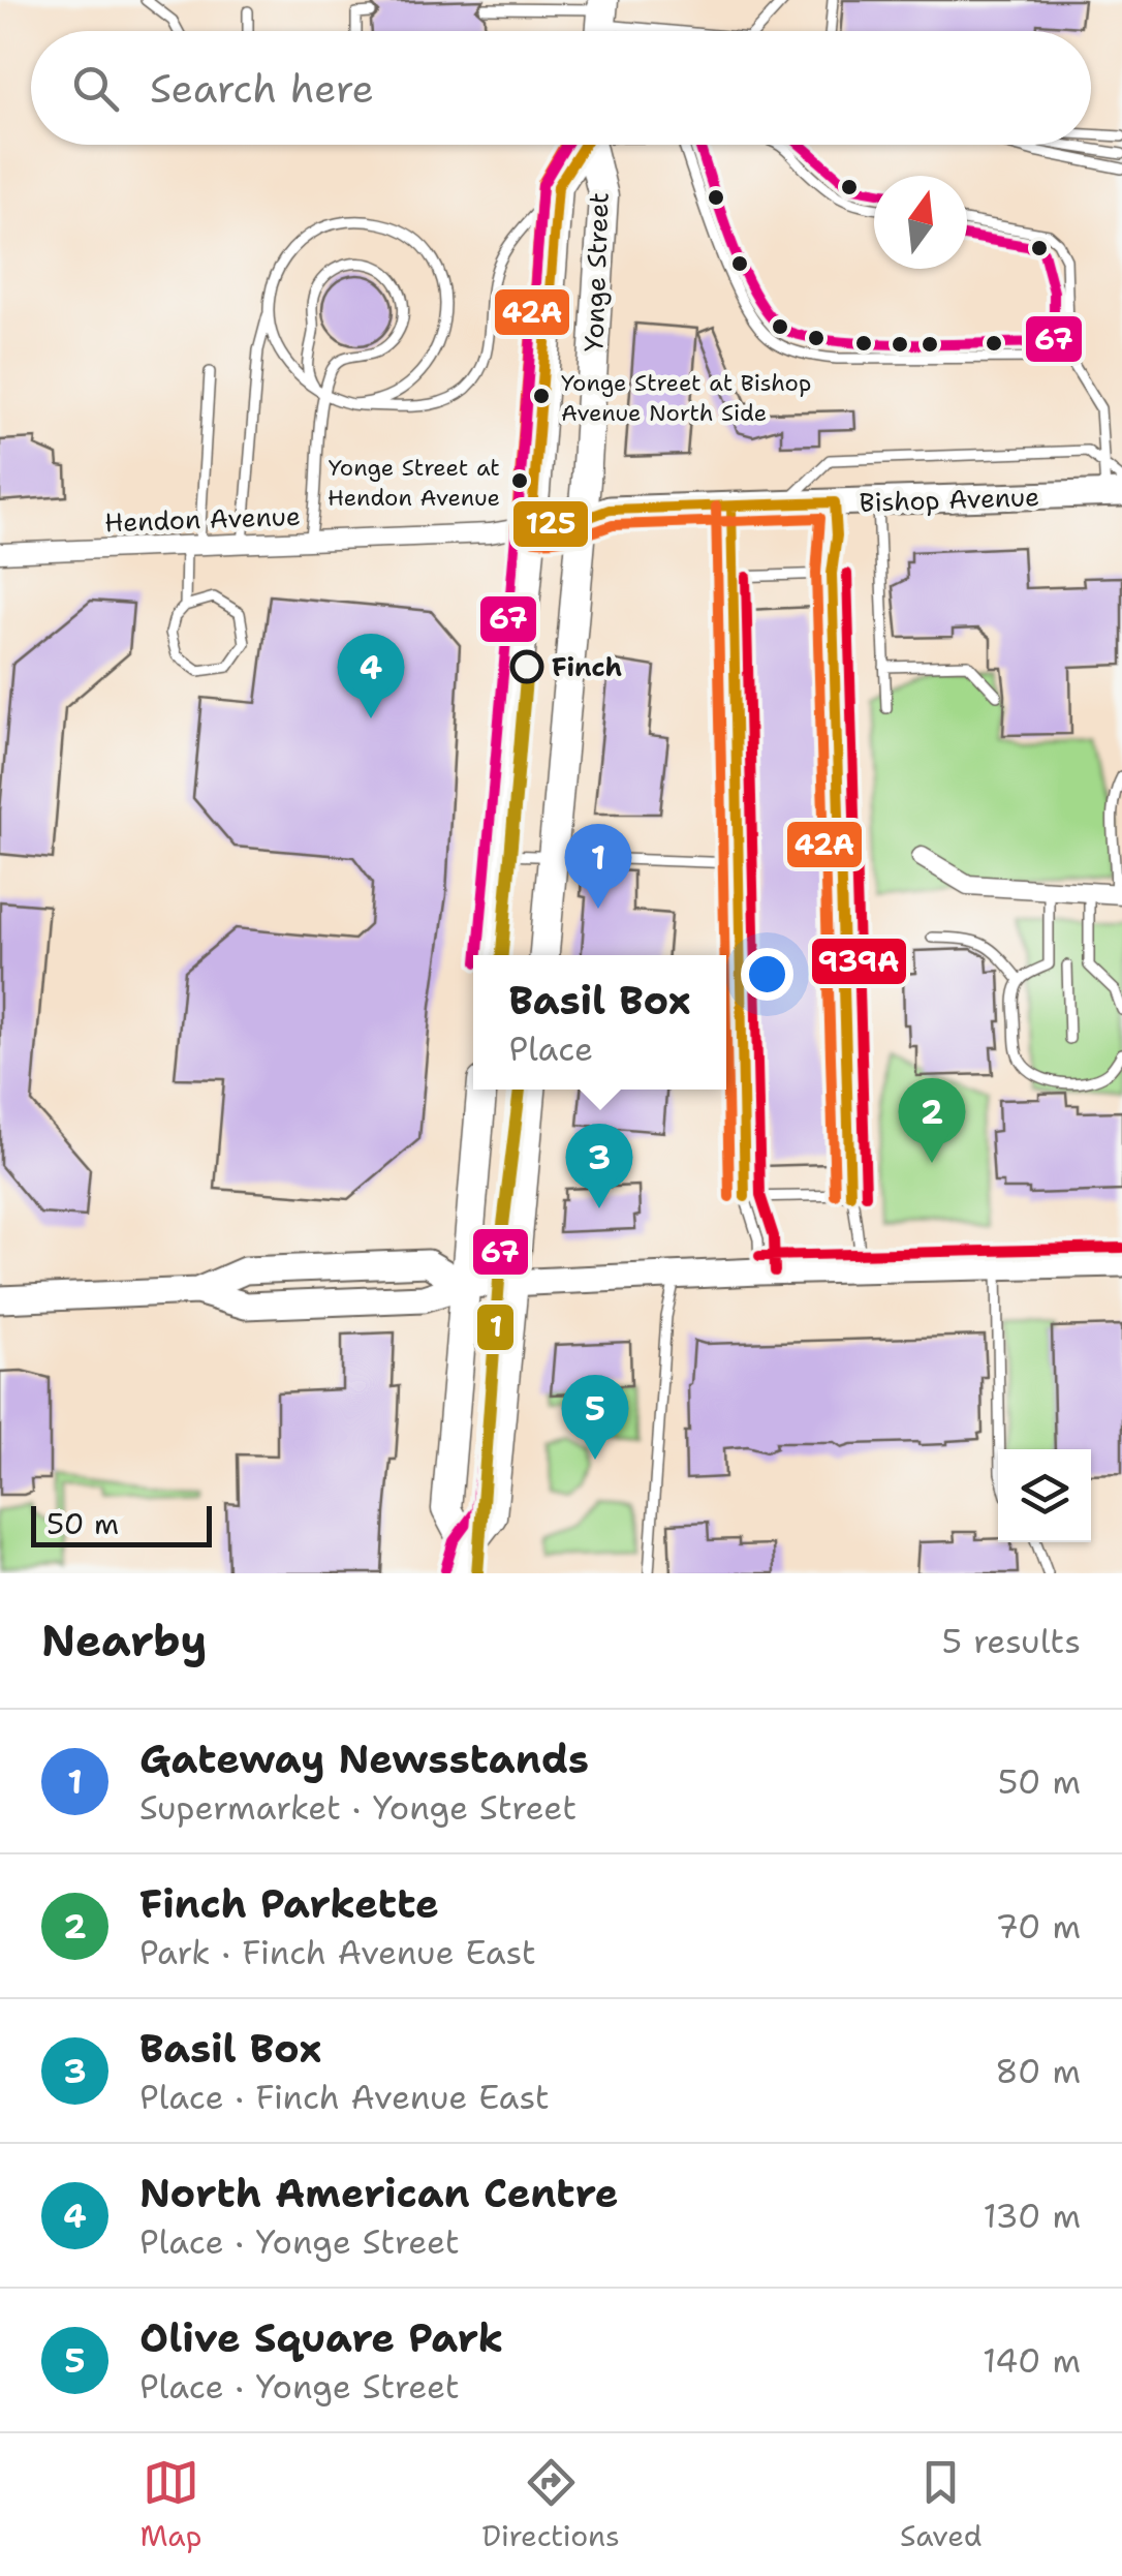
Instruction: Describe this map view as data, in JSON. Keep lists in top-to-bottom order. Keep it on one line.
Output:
{"streets":{"main road":["Yonge Street","Bishop Avenue"],"street":["Hendon Avenue"]},"crossings":[["Yonge Street","Bishop Avenue"],["Yonge Street","Hendon Avenue"],["Bishop Avenue","Hendon Avenue"]],"places":["Yonge Street at Bishop Avenue North Side","Yonge Street at Hendon Avenue","Finch"],"lines":["transit line 125","transit line 42A","transit line 67","transit line 939A","transit line 1"],"scale_bar":"50 m","north":"top","page":{"search":"Search here","pins":["4","1","2","3","5"],"popup":["Basil Box","Place"],"scale":"50 m","heading":["Nearby","5 results"],"list":[{"mark":"1","name":"Gateway Newsstands","note":"Supermarket · Yonge Street","value":"50 m"},{"mark":"2","name":"Finch Parkette","note":"Park · Finch Avenue East","value":"70 m"},{"mark":"3","name":"Basil Box","note":"Place · Finch Avenue East","value":"80 m"},{"mark":"4","name":"North American Centre","note":"Place · Yonge Street","value":"130 m"},{"mark":"5","name":"Olive Square Park","note":"Place · Yonge Street","value":"140 m"}],"nav":["Map","Directions","Saved"]}}
